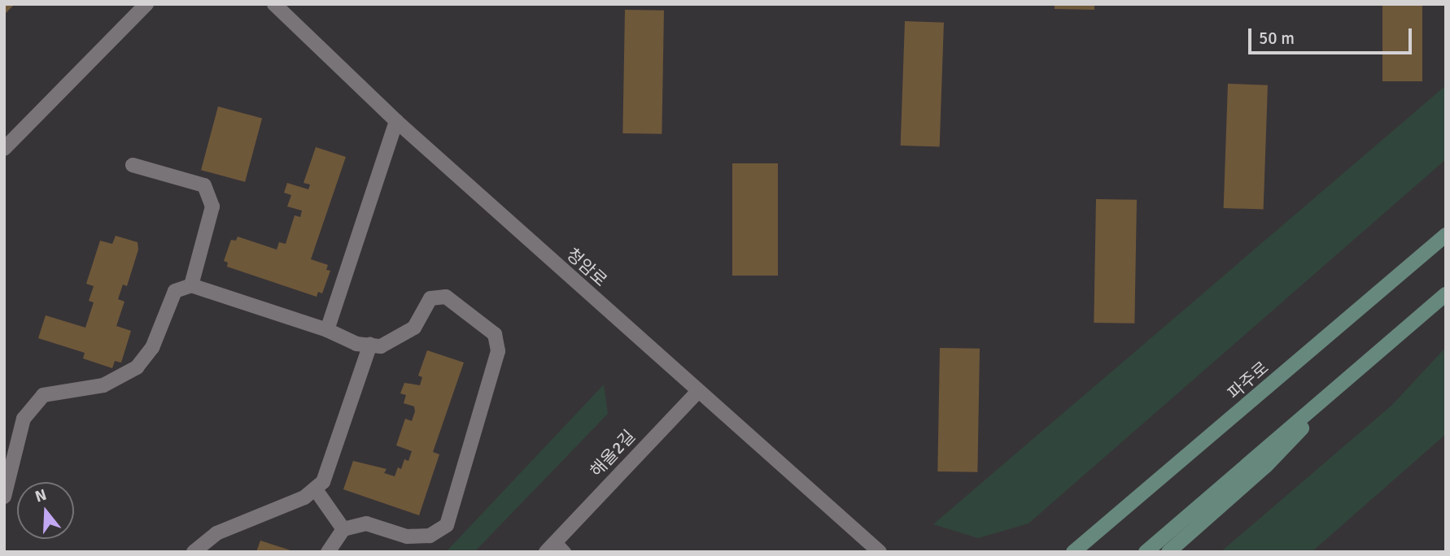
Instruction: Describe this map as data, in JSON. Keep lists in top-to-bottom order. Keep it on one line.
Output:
{"streets":{"main road":["파주로"],"street":["청암로","해올2길"]},"crossings":[["청암로","해올2길"]],"scale_bar":"50 m","north":"top"}
